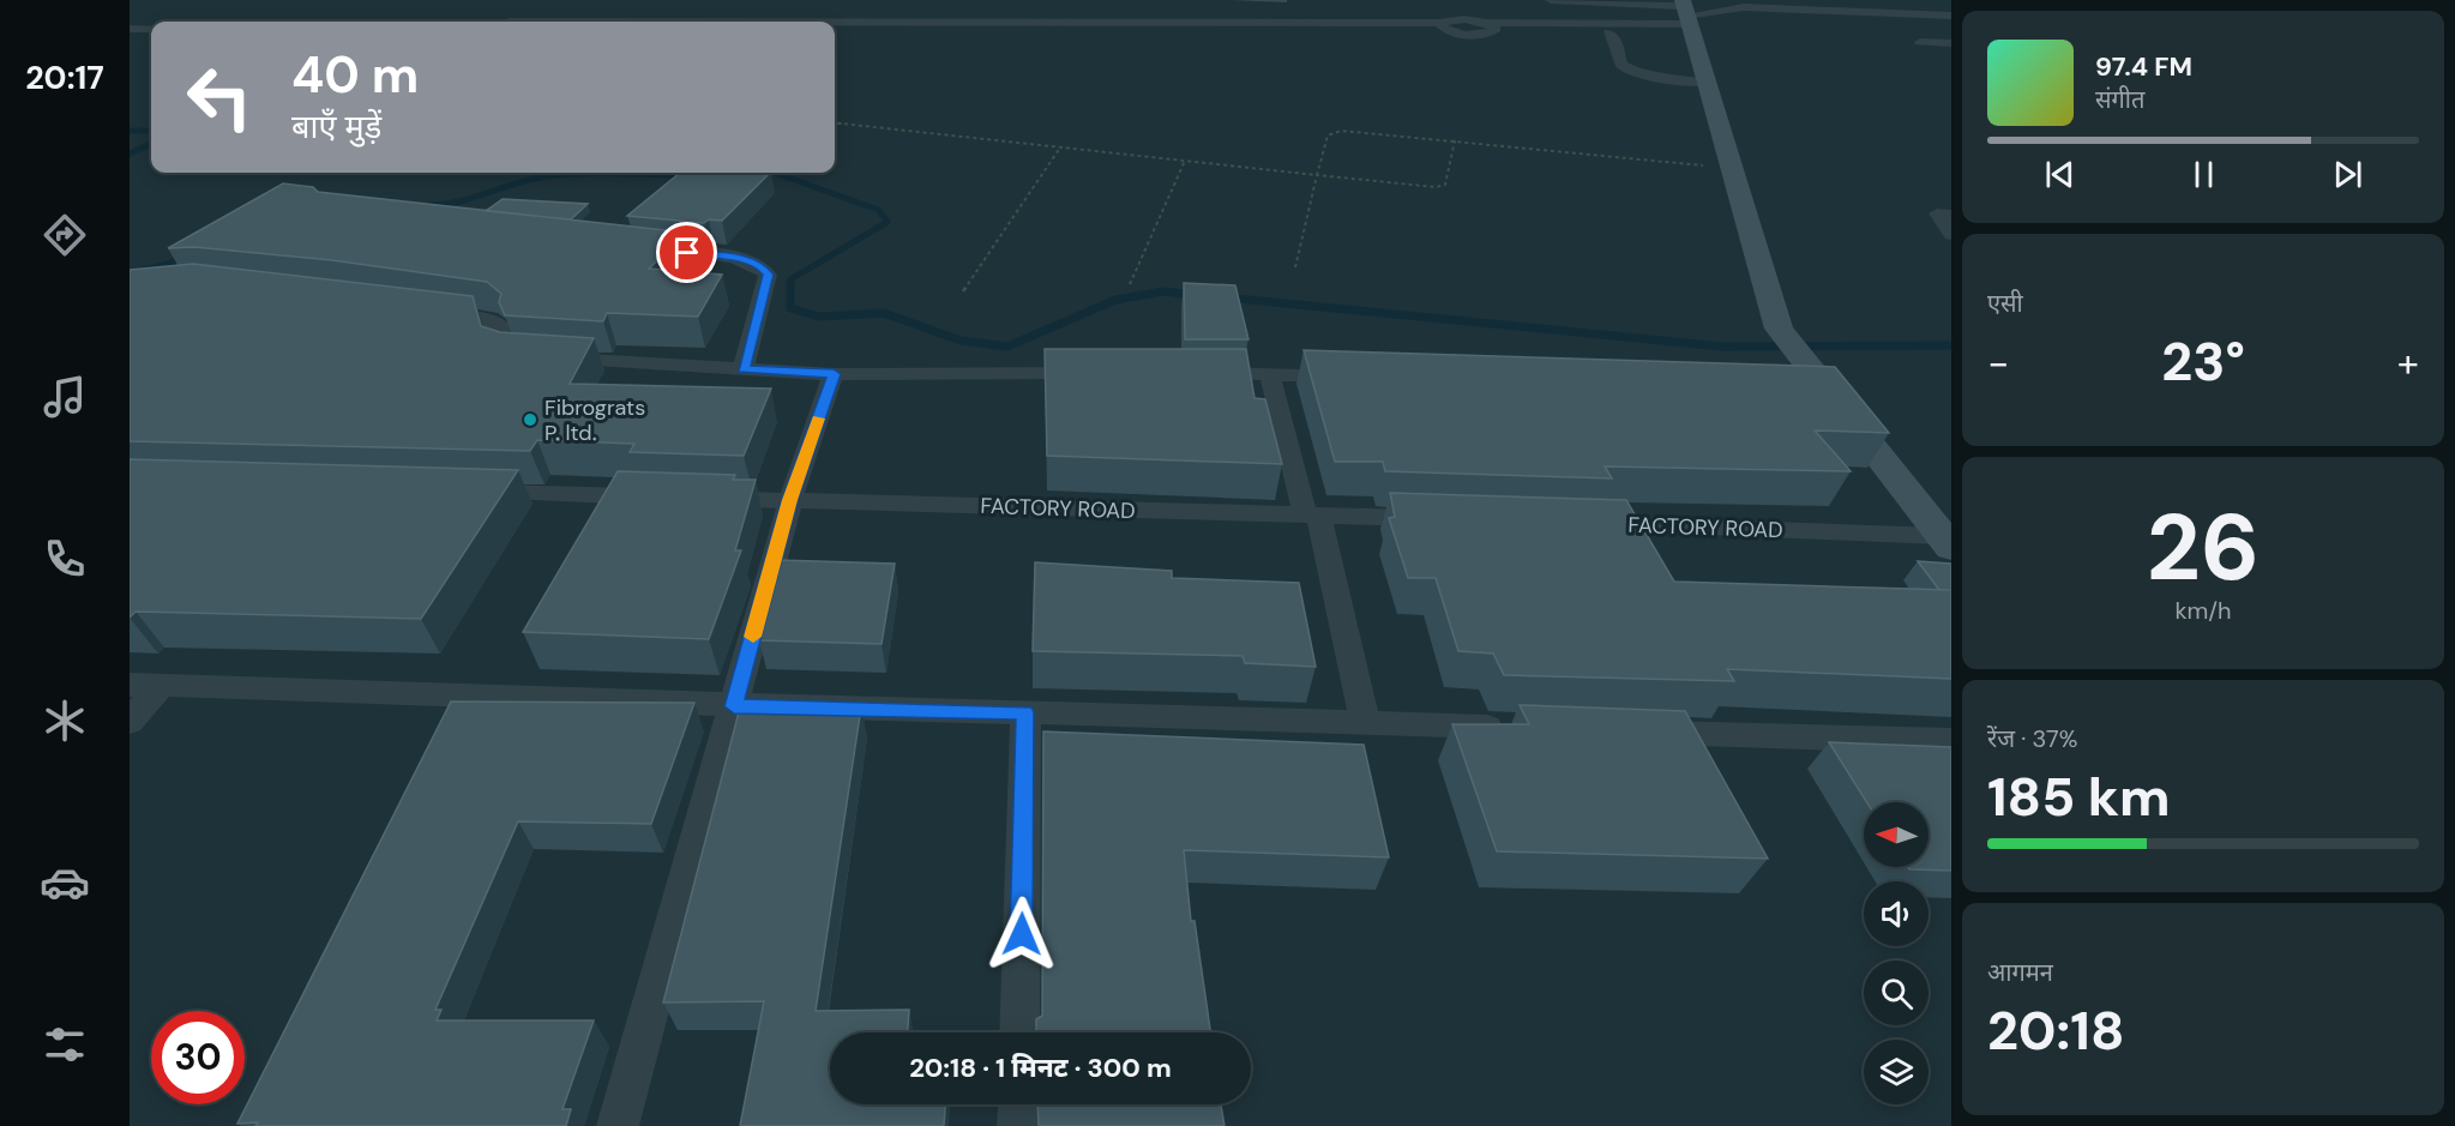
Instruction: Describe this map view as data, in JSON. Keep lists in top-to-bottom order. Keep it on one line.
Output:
{"streets":{"street":["FACTORY ROAD"]},"places":["Fibrograts P. ltd."],"north":"left","page":{"tabs":"20:17","turn":["40 m","बाएँ मुड़ें"],"song":["97.4 FM","संगीत"],"tile":["एसी",["26","km/h"],["रेंज · 37%","185 km"],["आगमन","20:18"]],"heat":["−","23°","+"],"limit":"30","trip":"20:18 · 1 मिनट · 300 m"}}
